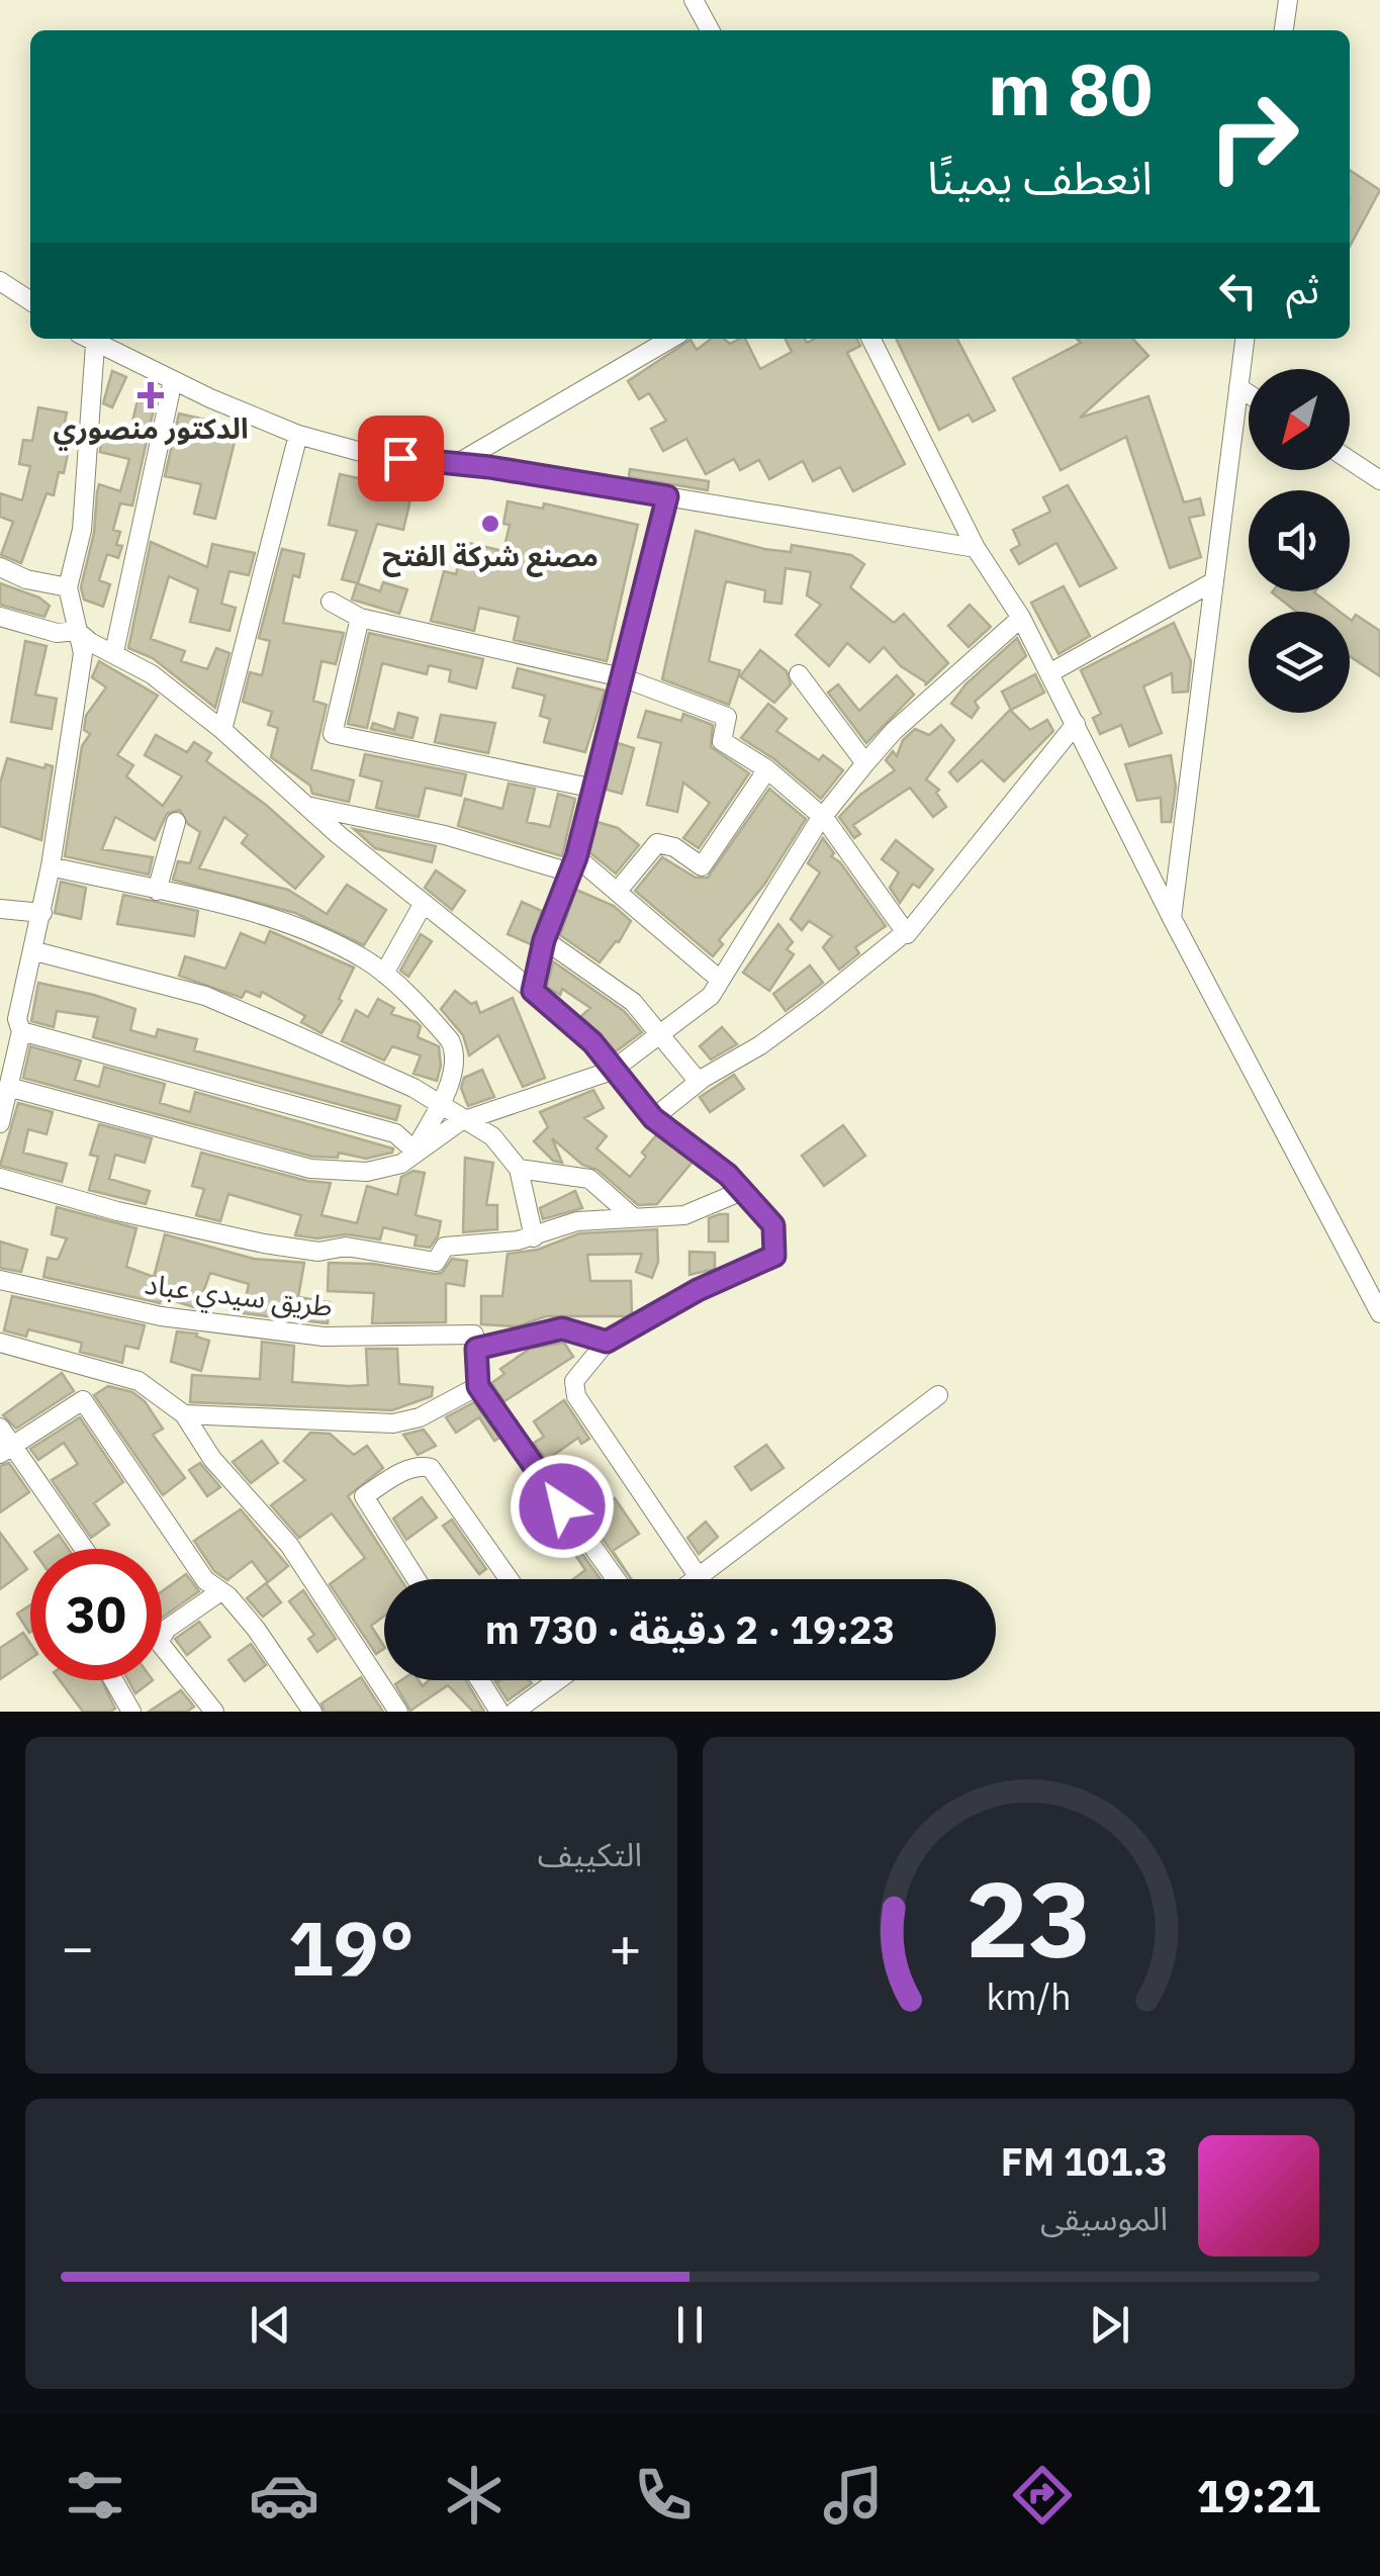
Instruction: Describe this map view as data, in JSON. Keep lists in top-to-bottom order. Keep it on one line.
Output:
{"streets":{"street":["طريق سيدي عباد"]},"places":{"health":["الدكتور منصوري"],"other":["مصنع شركة الفتح"]},"north":"bottom left","page":{"turn":["80 m","انعطف يمينًا"],"then":"ثم","limit":"30","trip":"19:23 · 2 دقيقة · 730 m","tile":"التكييف","heat":["−","19°","+"],"song":["101.3 FM","الموسيقى"],"tabs":"19:21","gauge":["23","km/h"]}}
